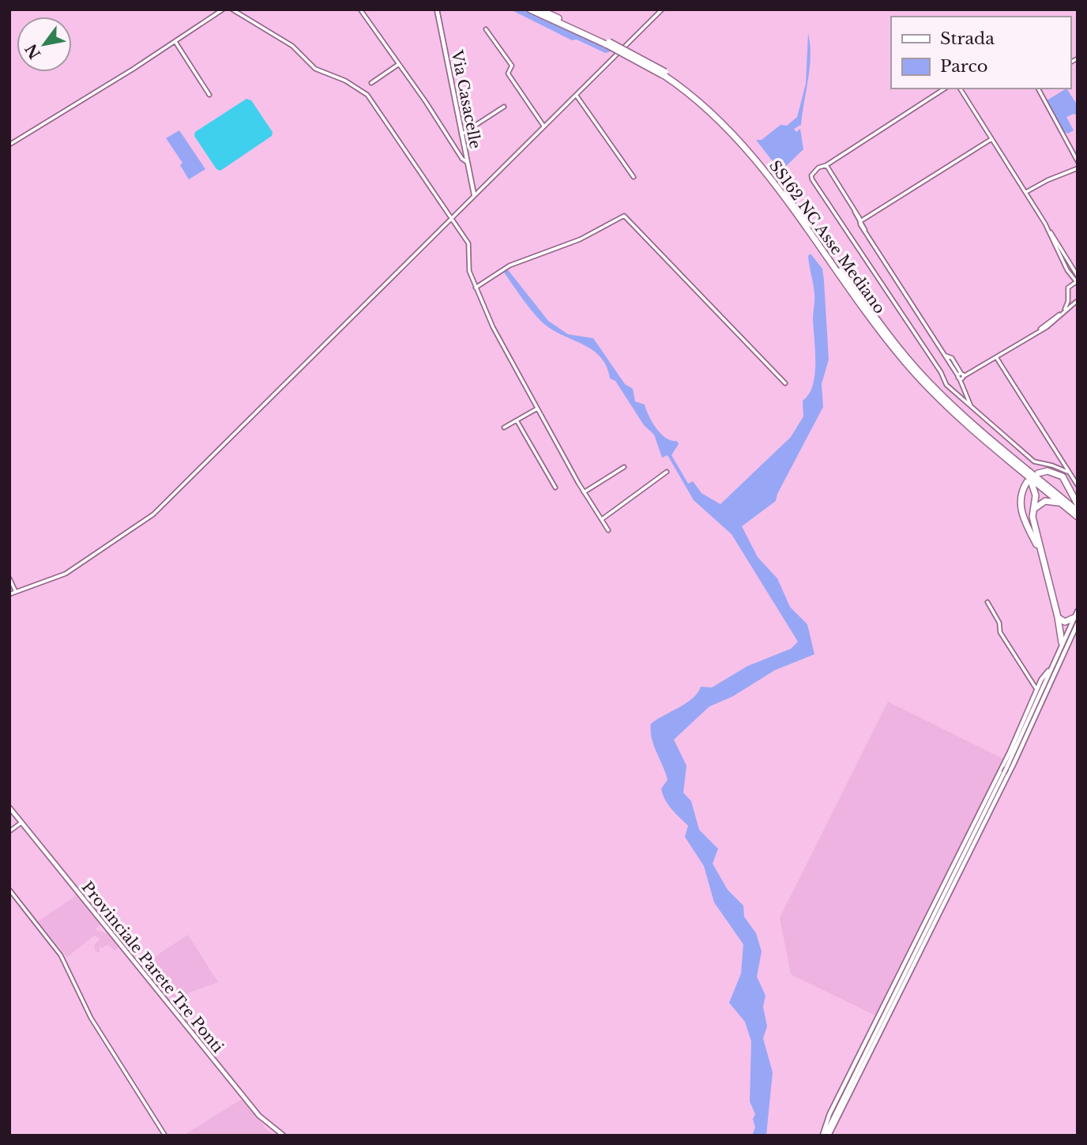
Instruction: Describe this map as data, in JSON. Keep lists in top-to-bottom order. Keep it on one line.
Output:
{"streets":{"highway":["SS162 NC Asse Mediano"],"main road":["Via Casacelle","Provinciale Parete Tre Ponti"]},"legend":["Strada","Parco"],"north":"bottom left"}
